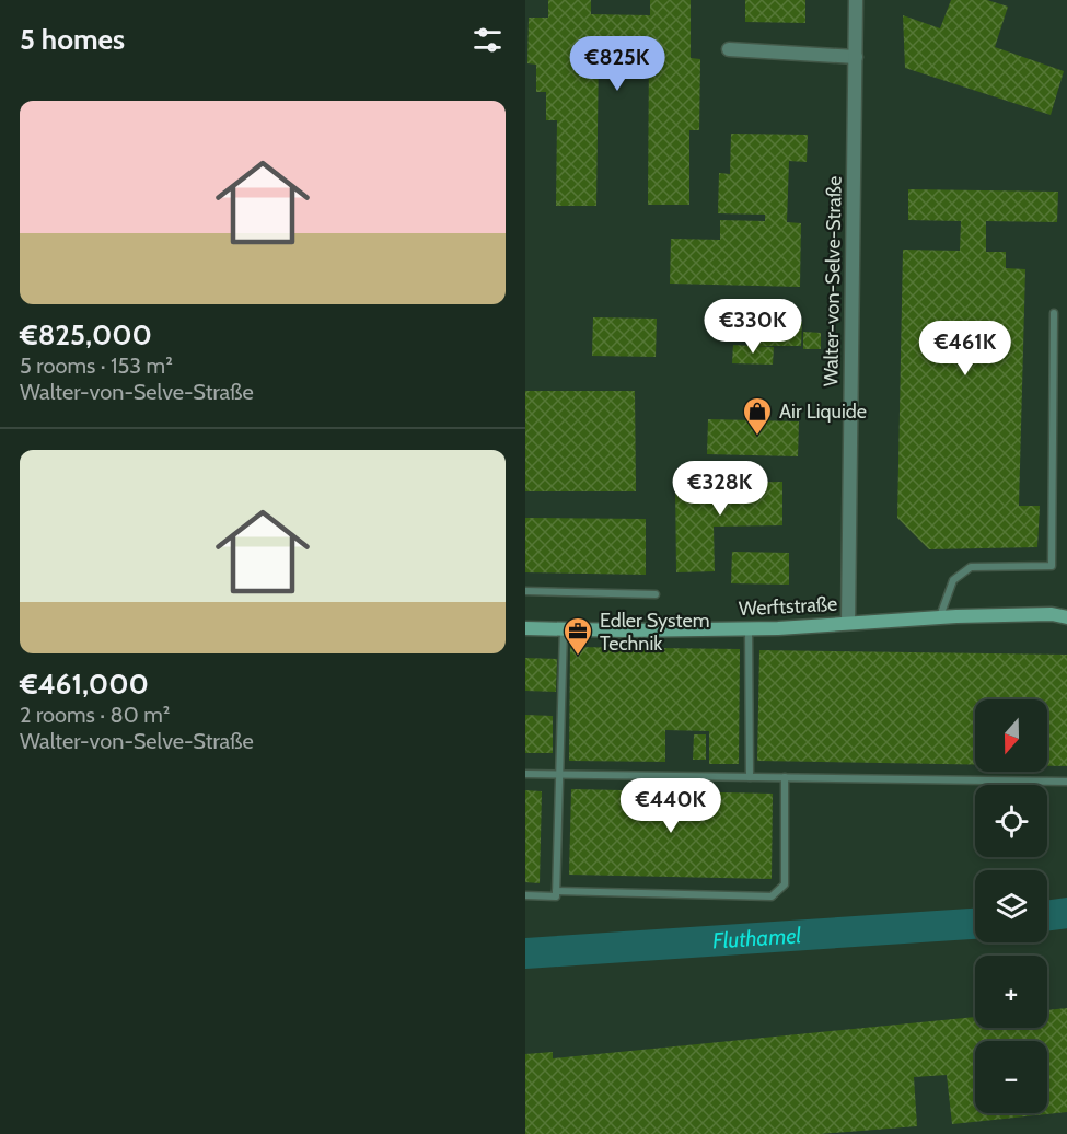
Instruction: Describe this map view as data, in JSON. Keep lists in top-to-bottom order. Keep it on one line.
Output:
{"streets":{"street":["Walter-von-Selve-Straße","Werftstraße"]},"crossings":[["Walter-von-Selve-Straße","Werftstraße"]],"water":["Fluthamel"],"places":{"shop":["Air Liquide"],"office":["Edler System Technik"]},"north":"bottom","page":{"heading":"5 homes","price":["€825K","€330K","€461K","€328K","€440K"],"list":[{"name":"€825,000","note":"5 rooms · 153 m² · Walter-von-Selve-Straße"},{"name":"€461,000","note":"2 rooms · 80 m² · Walter-von-Selve-Straße"}],"map_buttons":["+","−"]}}
